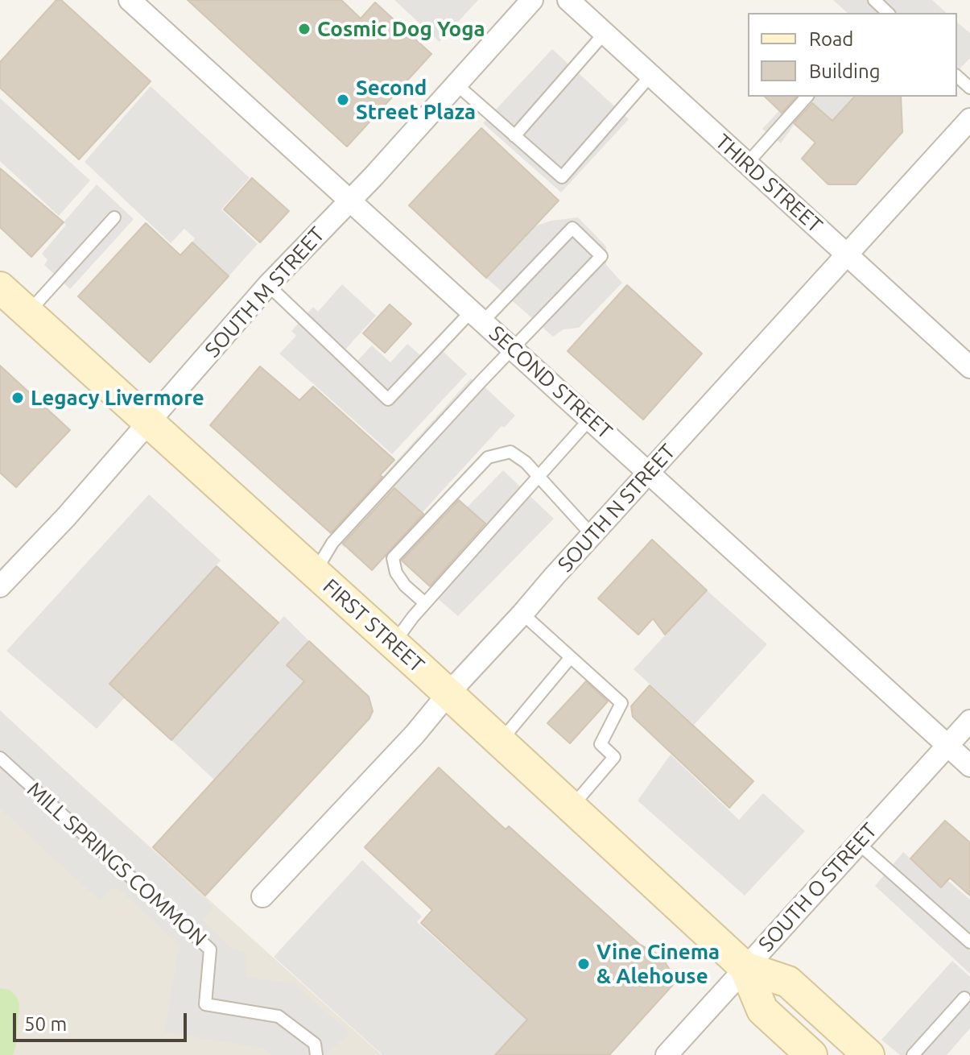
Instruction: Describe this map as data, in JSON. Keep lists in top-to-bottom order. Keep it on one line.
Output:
{"streets":{"main road":["FIRST STREET"],"street":["THIRD STREET","SOUTH M STREET","SECOND STREET","SOUTH N STREET","SOUTH O STREET"],"lane":["MILL SPRINGS COMMON"]},"crossings":[["THIRD STREET","SOUTH N STREET"],["SOUTH M STREET","SECOND STREET"],["SOUTH M STREET","FIRST STREET"],["SECOND STREET","SOUTH N STREET"],["SECOND STREET","SOUTH O STREET"],["SOUTH N STREET","FIRST STREET"],["FIRST STREET","SOUTH O STREET"]],"places":["Cosmic Dog Yoga","Second Street Plaza","Legacy Livermore","Vine Cinema & Alehouse"],"legend":["Road","Building"],"scale_bar":"50 m"}
